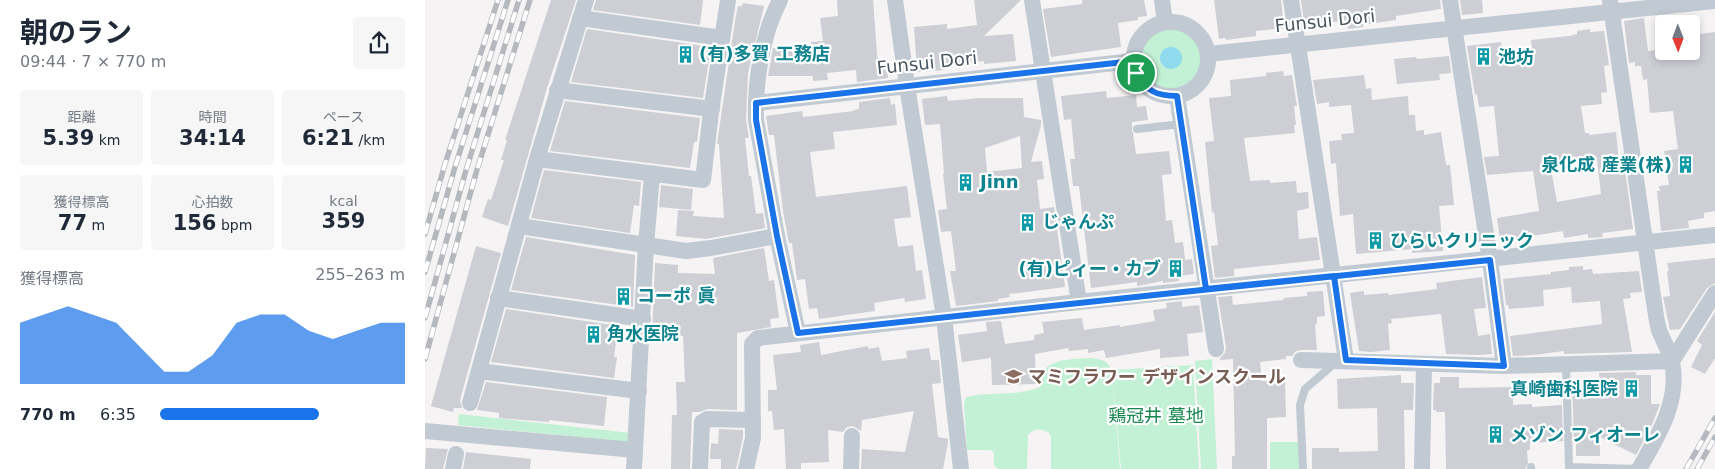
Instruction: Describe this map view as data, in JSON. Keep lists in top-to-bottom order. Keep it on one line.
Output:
{"streets":{"street":["Funsui Dori"]},"parks":["鶏冠井 墓地"],"places":{"building":["(有)多賀 工務店","池坊","泉化成 産業(株)","Jinn","じゃんぷ","ひらいクリニック","(有)ピィー・カブ","コーポ 眞","角水医院","真崎歯科医院","メゾン フィオーレ"],"school or university":["マミフラワー デザインスクール"]},"north":"bottom","page":{"heading":["朝のラン","09:44 · 7 × 770 m"],"stats":[["距離","5.39 km"],["時間","34:14"],["ペース","6:21 /km"],["獲得標高","77 m"],["心拍数","156 bpm"],["kcal","359"]],"chart":["獲得標高","255–263 m"],"list":[{"name":"770 m","note":"6:35"}]}}
